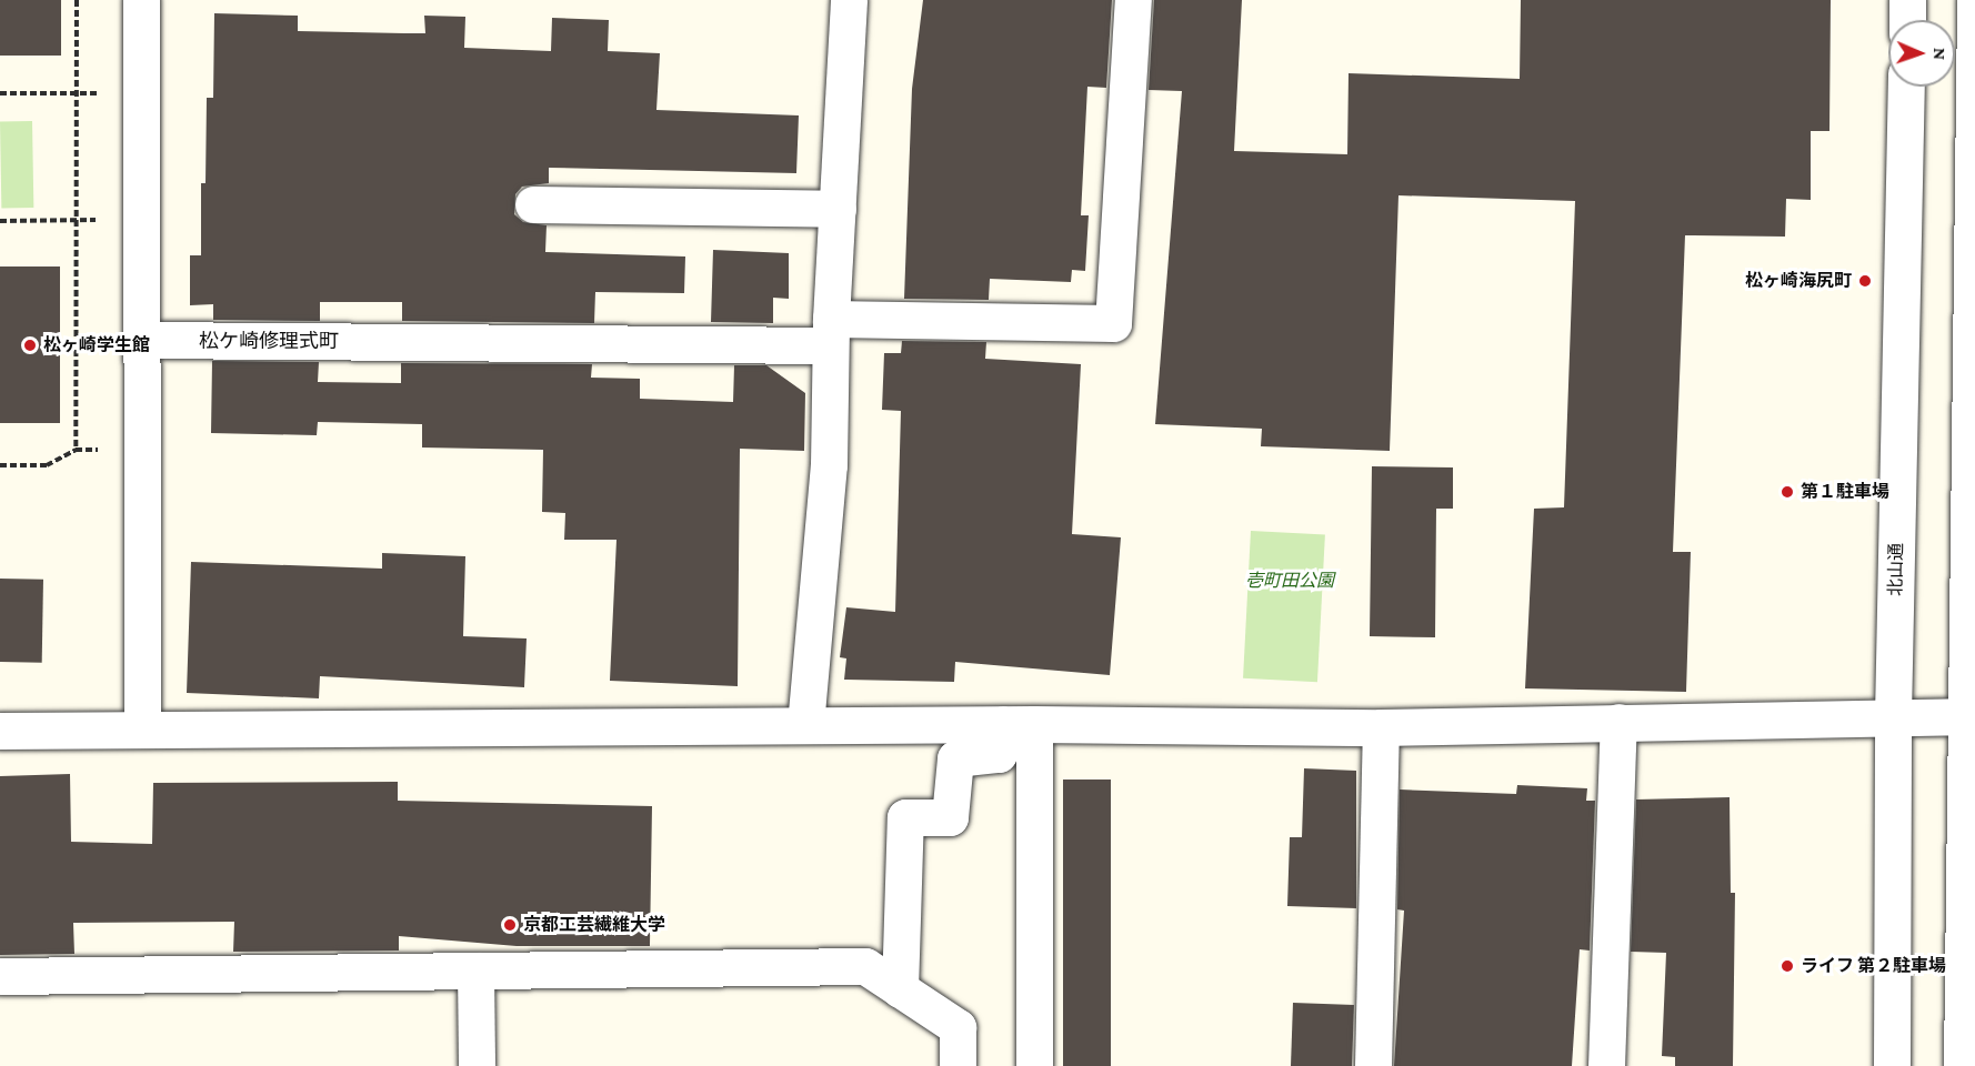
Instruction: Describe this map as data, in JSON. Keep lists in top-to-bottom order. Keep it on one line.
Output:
{"streets":{"street":["北山通"]},"districts":["松ケ崎修理式町"],"parks":["壱町田公園"],"places":["松ヶ崎海尻町","松ヶ崎学生館","第１駐車場","京都工芸繊維大学","ライフ 第２駐車場"],"north":"right"}
